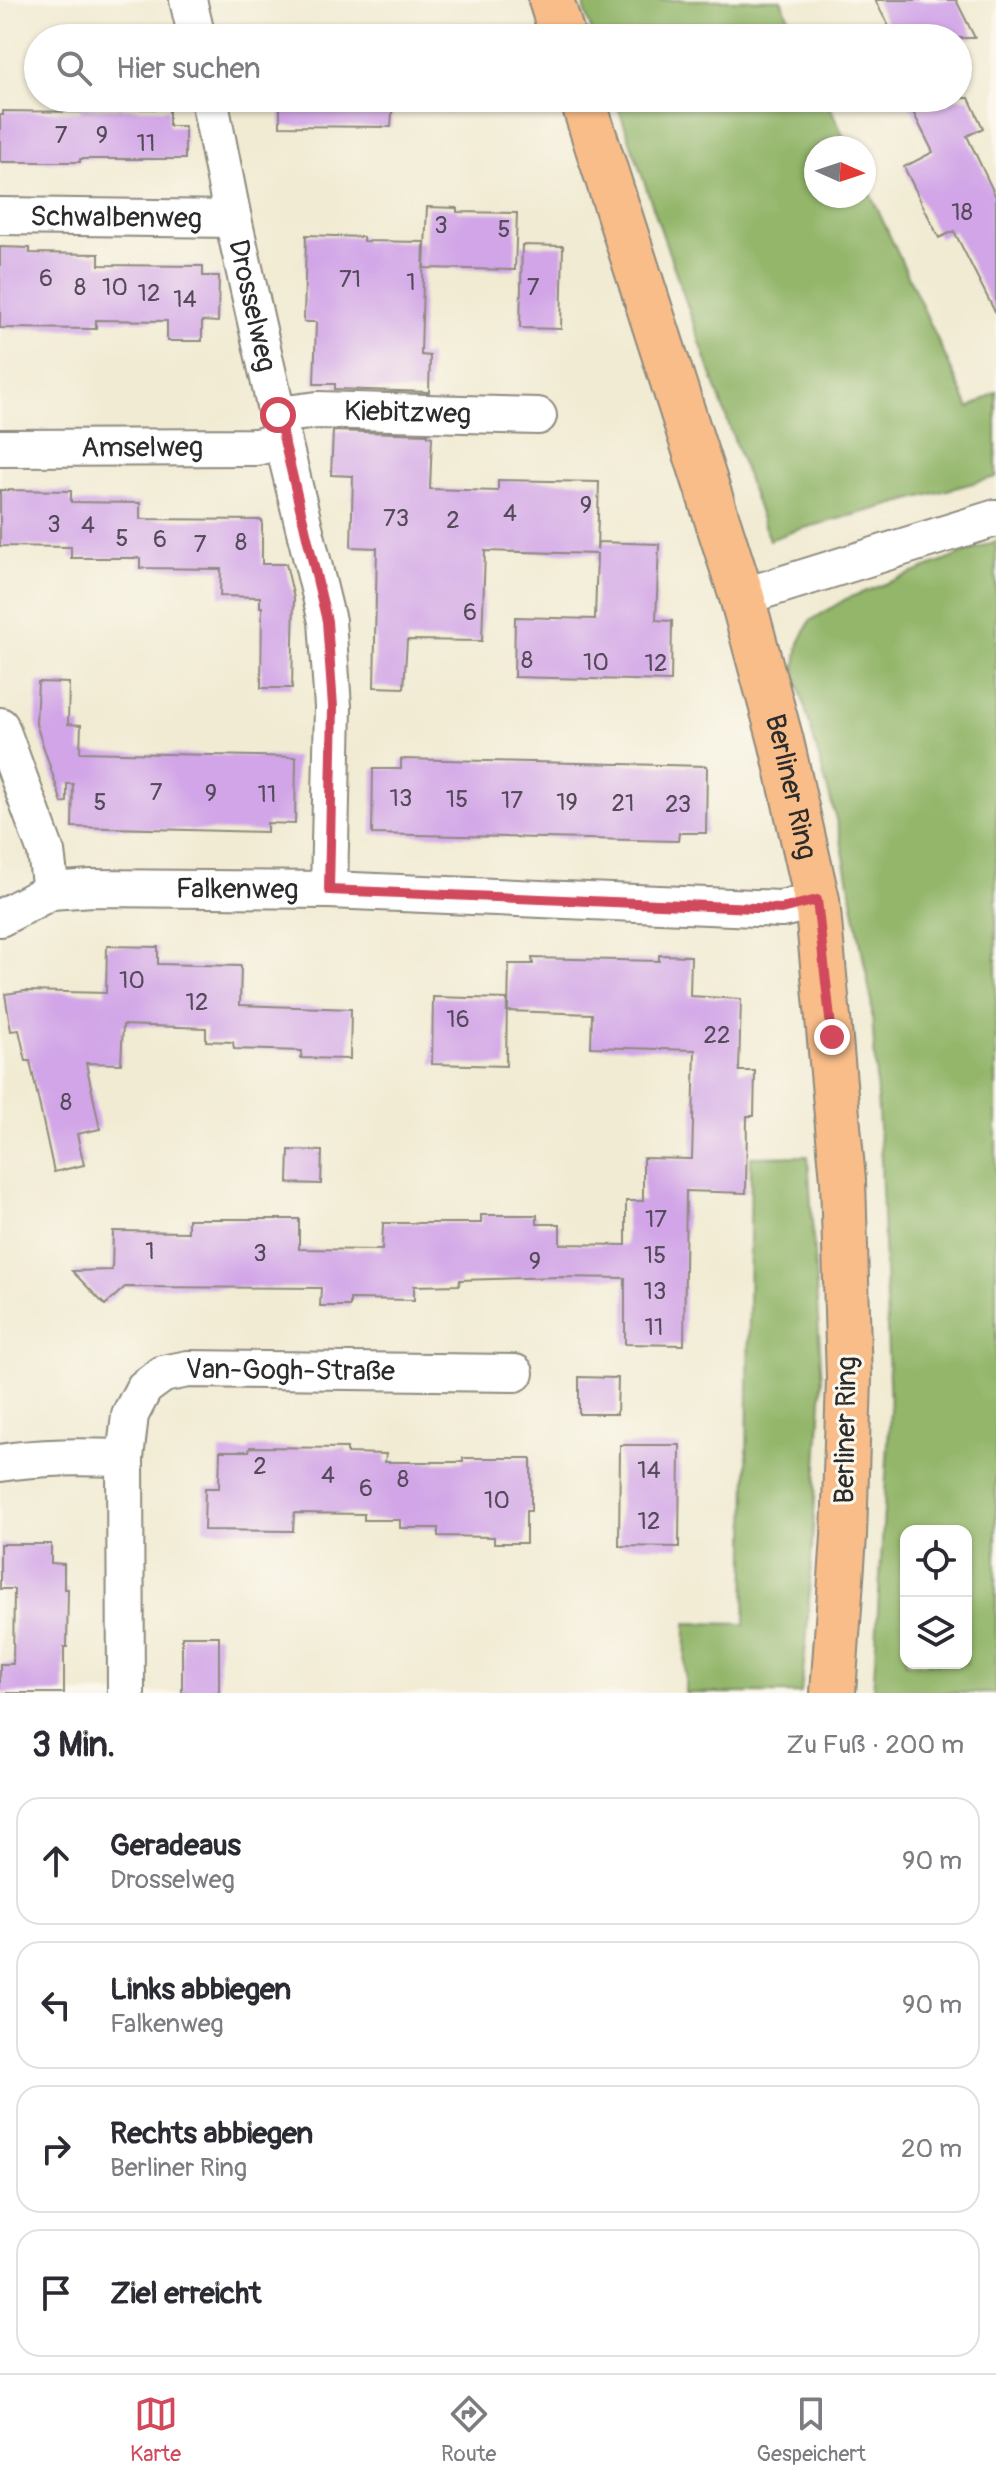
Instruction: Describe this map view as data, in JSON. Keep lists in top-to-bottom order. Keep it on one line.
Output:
{"streets":{"main road":["Berliner Ring"],"street":["Schwalbenweg","Drosselweg","Kiebitzweg","Amselweg","Falkenweg","Van-Gogh-Straße"]},"crossings":[["Schwalbenweg","Drosselweg"],["Drosselweg","Kiebitzweg"],["Drosselweg","Amselweg"],["Drosselweg","Falkenweg"],["Kiebitzweg","Amselweg"],["Berliner Ring","Falkenweg"]],"house_numbers":["7","9","11","18","3","5","6","71","1","8","10","7","12","14","9","4","73","2","3","4","5","6","8","7","6","8","10","12","7","9","11","13","15","17","5","19","21","23","10","12","16","22","8","17","1","3","15","9","13","11","2","14","4","8","6","10","12"],"north":"right","page":{"search":"Hier suchen","heading":["3 Min.","Zu Fuß · 200 m"],"list":[["Geradeaus","Drosselweg","90 m"],["Links abbiegen","Falkenweg","90 m"],["Rechts abbiegen","Berliner Ring","20 m"],"Ziel erreicht"],"nav":["Karte","Route","Gespeichert"]}}
